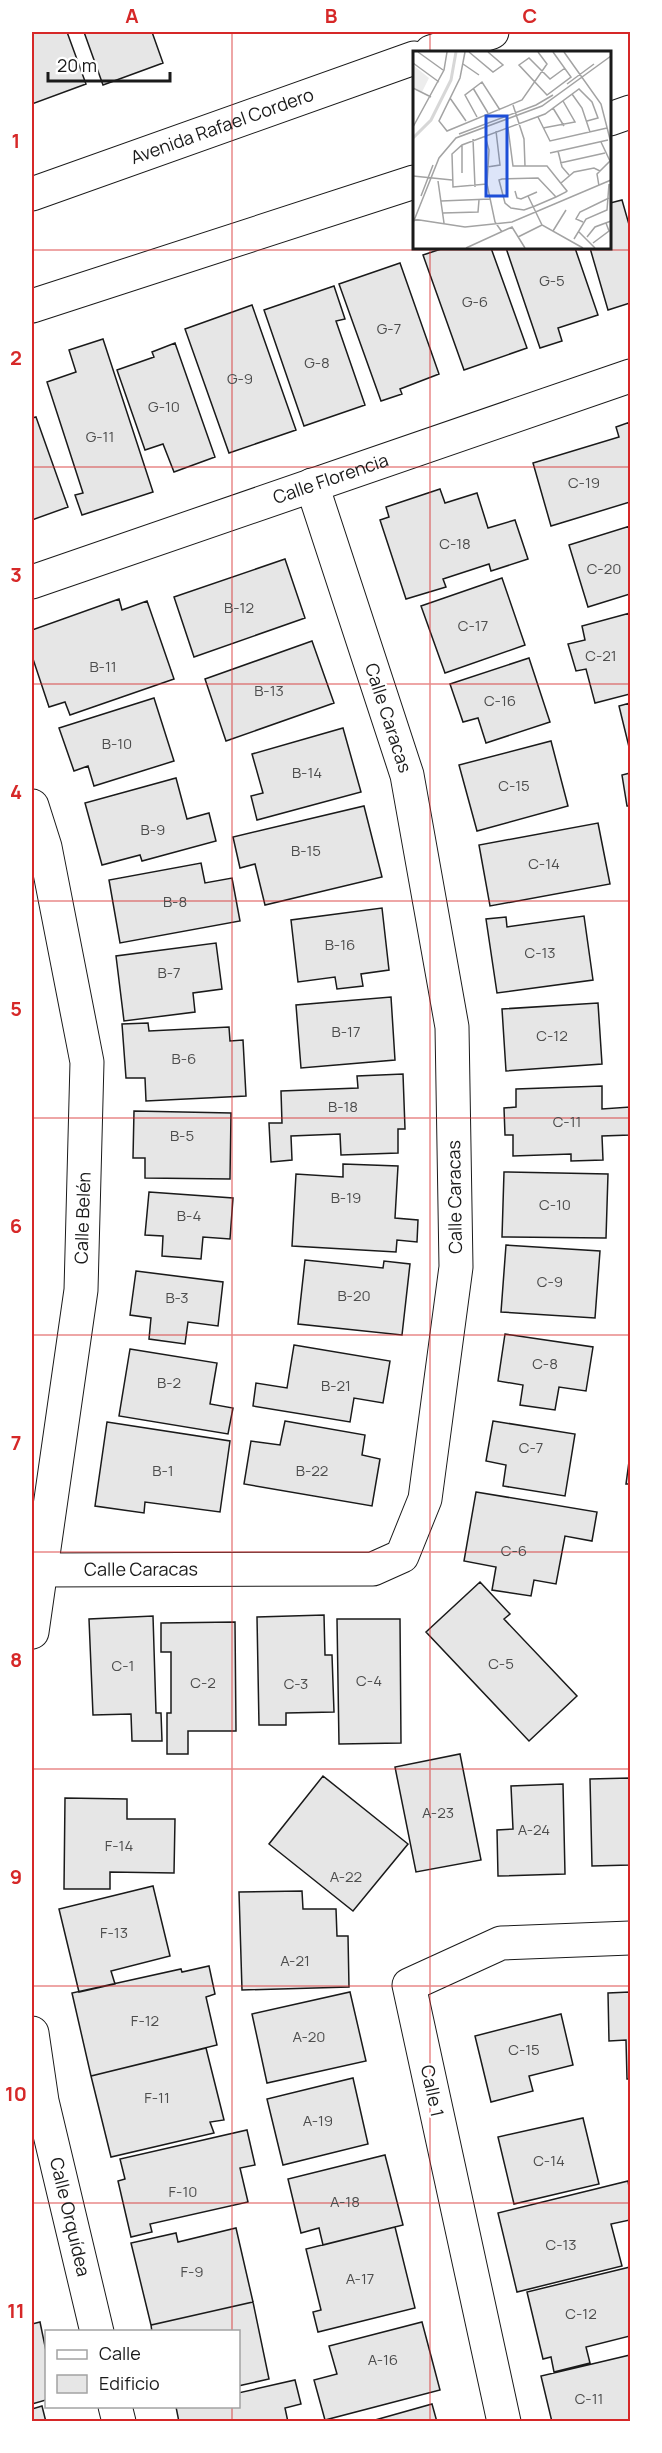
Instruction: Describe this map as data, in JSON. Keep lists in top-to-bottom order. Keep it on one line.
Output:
{"streets":{"street":["Avenida Rafael Cordero","Calle Florencia","Calle Caracas","Calle Belén","Calle 1","Calle Orquídea"]},"crossings":[["Calle Florencia","Calle Caracas"],["Calle Caracas","Calle Belén"]],"house_numbers":["G-5","G-6","G-7","G-8","G-9","G-10","G-11","C-19","C-18","C-20","B-12","C-17","C-21","B-11","B-13","C-16","B-10","B-14","C-15","B-9","B-15","C-14","B-8","B-16","C-13","B-7","B-17","C-12","B-6","B-18","C-11","B-5","B-19","C-10","B-4","C-9","B-20","B-3","C-8","B-2","B-21","C-7","B-1","B-22","C-6","C-5","C-1","C-4","C-2","C-3","A-23","A-24","F-14","A-22","F-13","A-21","F-12","A-20","C-15","F-11","A-19","C-14","F-10","A-18","C-13","F-9","A-17","C-12","A-16","C-11"],"legend":["Calle","Edificio"],"scale_bar":"20 m","grid":{"columns":["A","B","C"],"rows":["1","2","3","4","5","6","7","8","9","10","11"]}}
